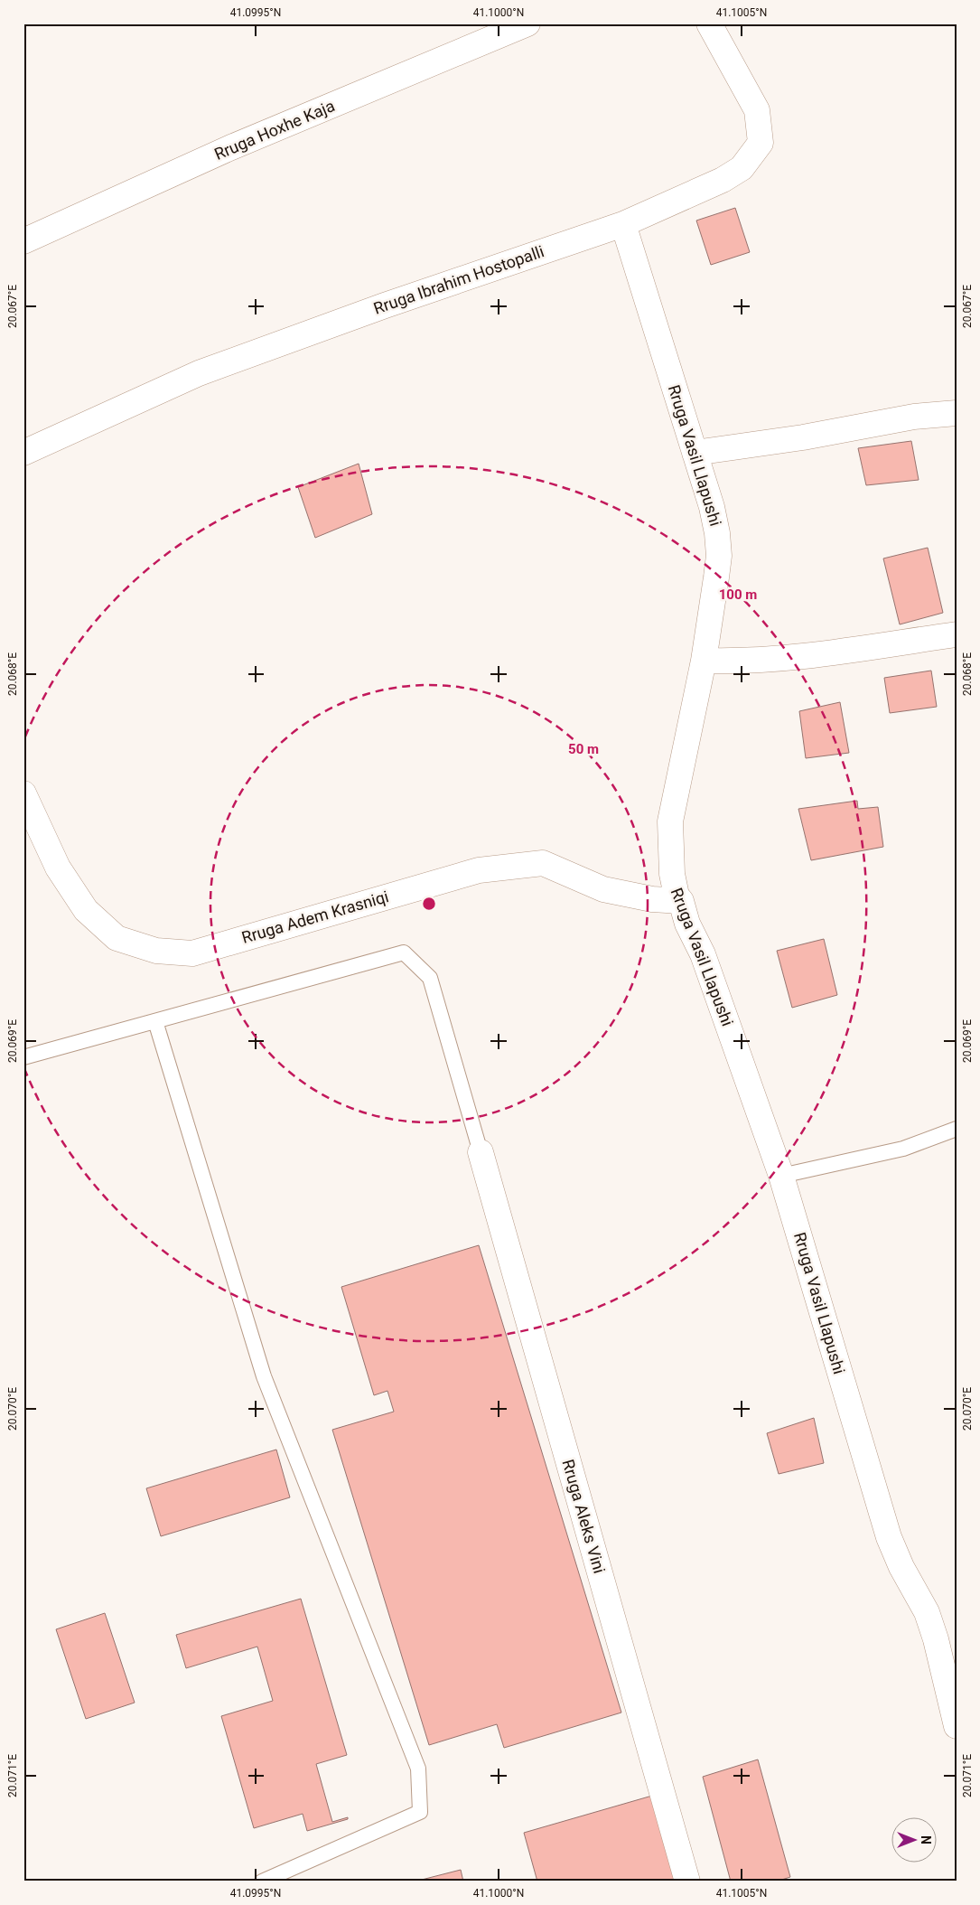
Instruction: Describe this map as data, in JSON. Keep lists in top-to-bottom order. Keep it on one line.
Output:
{"streets":{"street":["Rruga Hoxhe Kaja","Rruga Ibrahim Hostopalli","Rruga Vasil Llapushi","Rruga Adem Krasniqi","Rruga Aleks Vini"]},"crossings":[["Rruga Ibrahim Hostopalli","Rruga Vasil Llapushi"],["Rruga Vasil Llapushi","Rruga Adem Krasniqi"]],"north":"right","coordinates":["41.0995°N","41.1000°N","41.1005°N","20.067°E","20.068°E","20.069°E","20.070°E","20.071°E"],"rings":["100 m","50 m"]}
